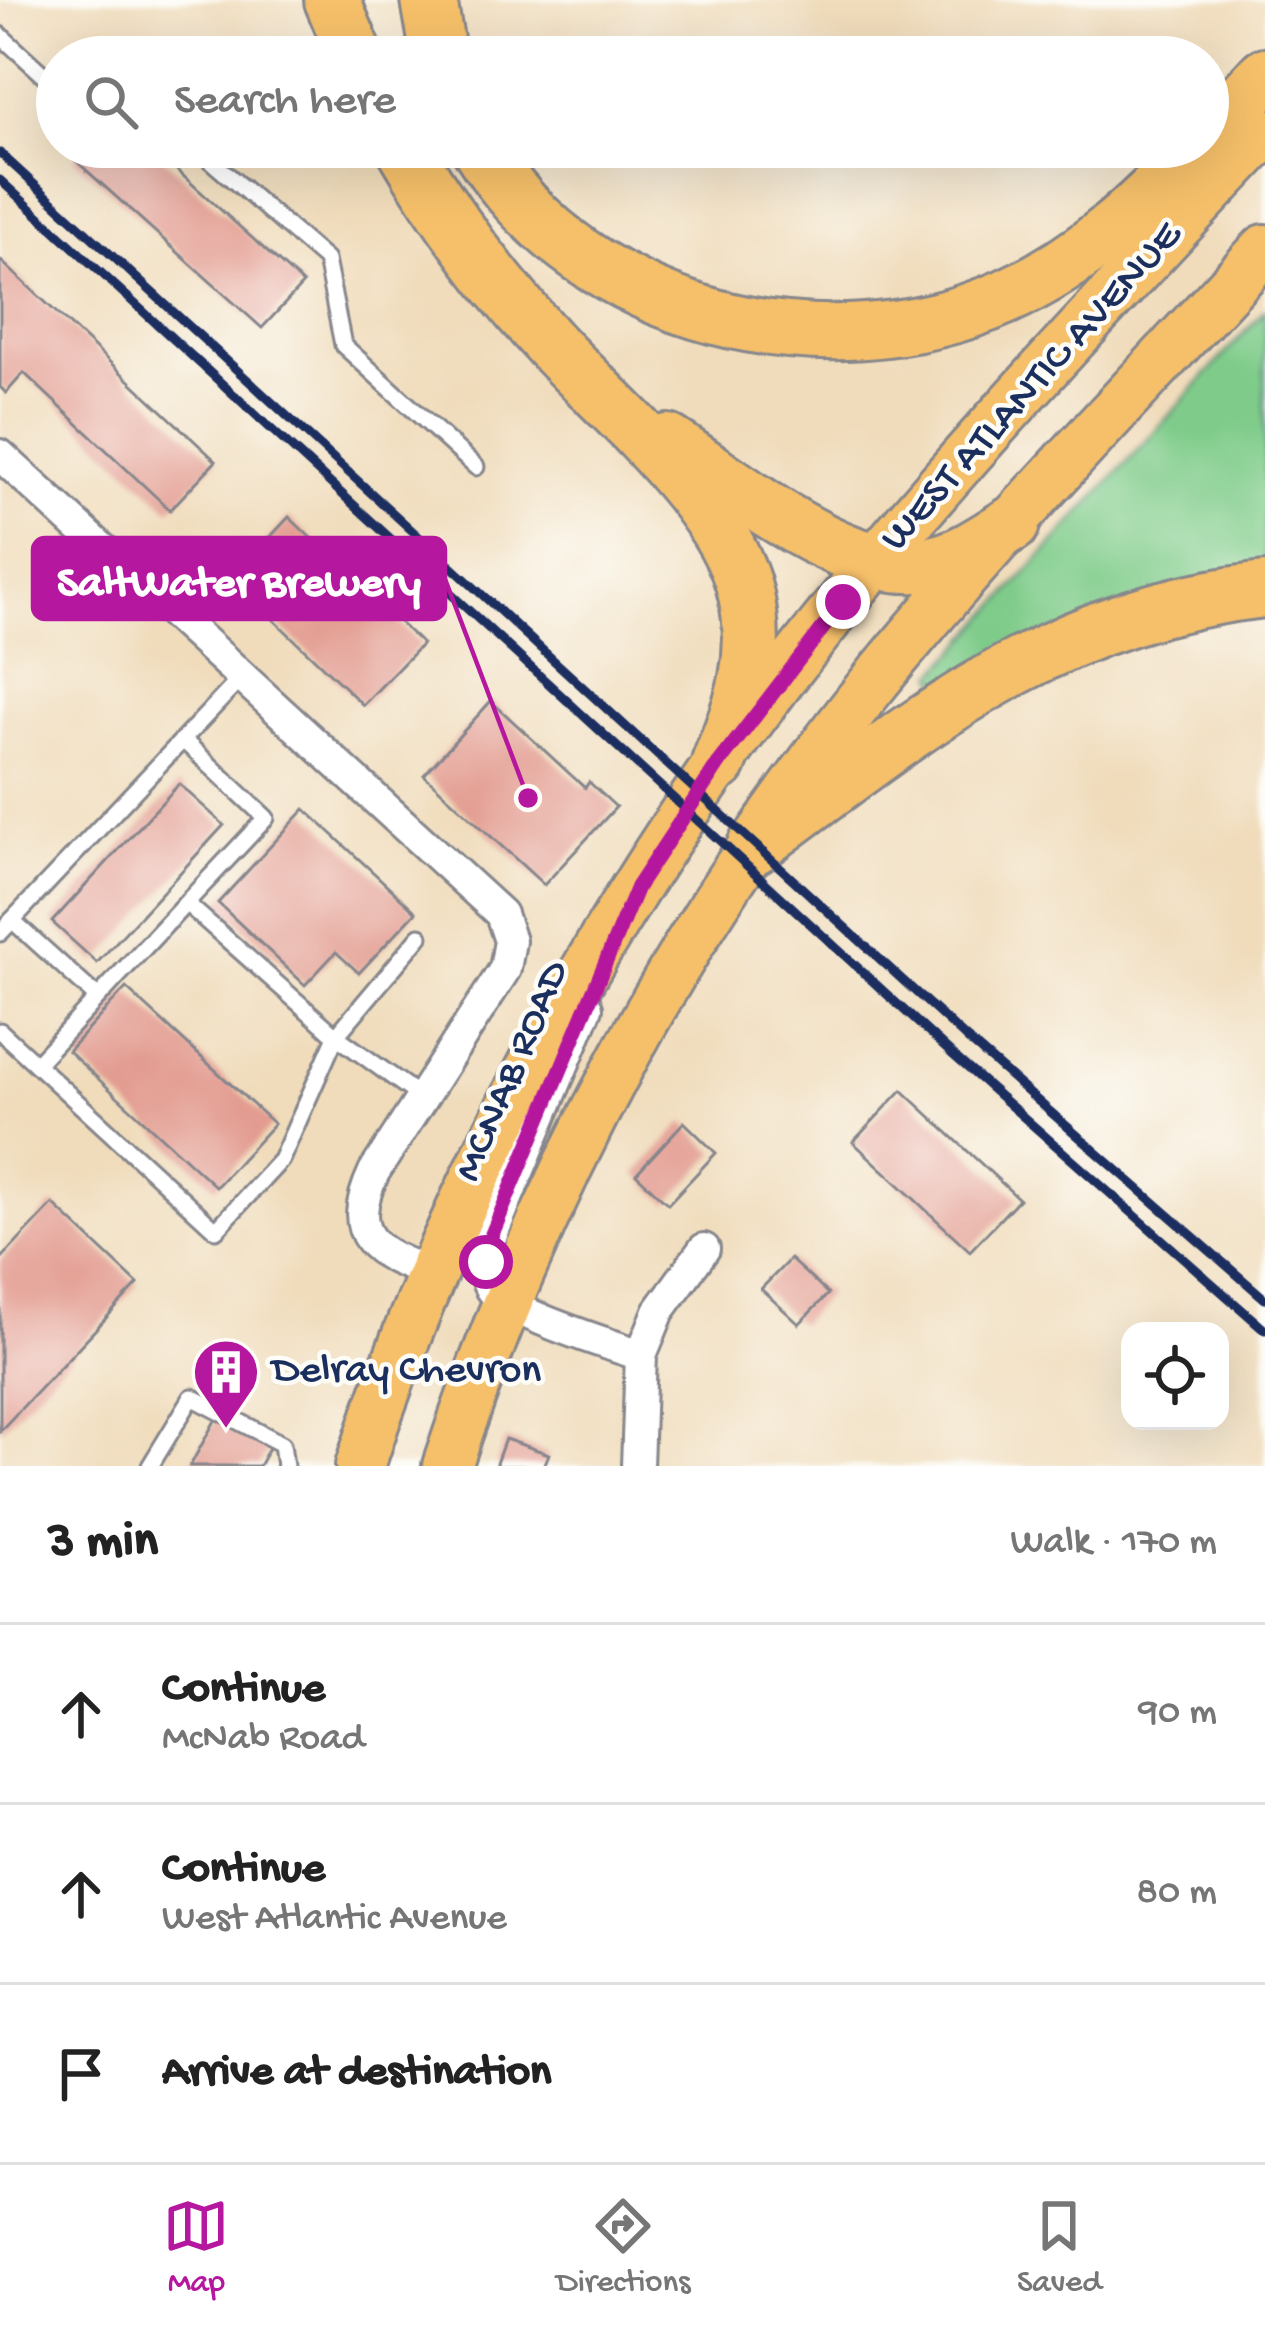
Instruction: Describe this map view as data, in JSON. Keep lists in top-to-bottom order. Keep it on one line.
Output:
{"streets":{"main road":["WEST ATLANTIC AVENUE"],"street":["MCNAB ROAD"]},"crossings":[["WEST ATLANTIC AVENUE","MCNAB ROAD"]],"places":{"other":["SaltWater Brewery"],"building":["Delray Chevron"]},"page":{"search":"Search here","heading":["3 min","Walk · 170 m"],"list":[["Continue","McNab Road","90 m"],["Continue","West Atlantic Avenue","80 m"],"Arrive at destination"],"nav":["Map","Directions","Saved"]}}
